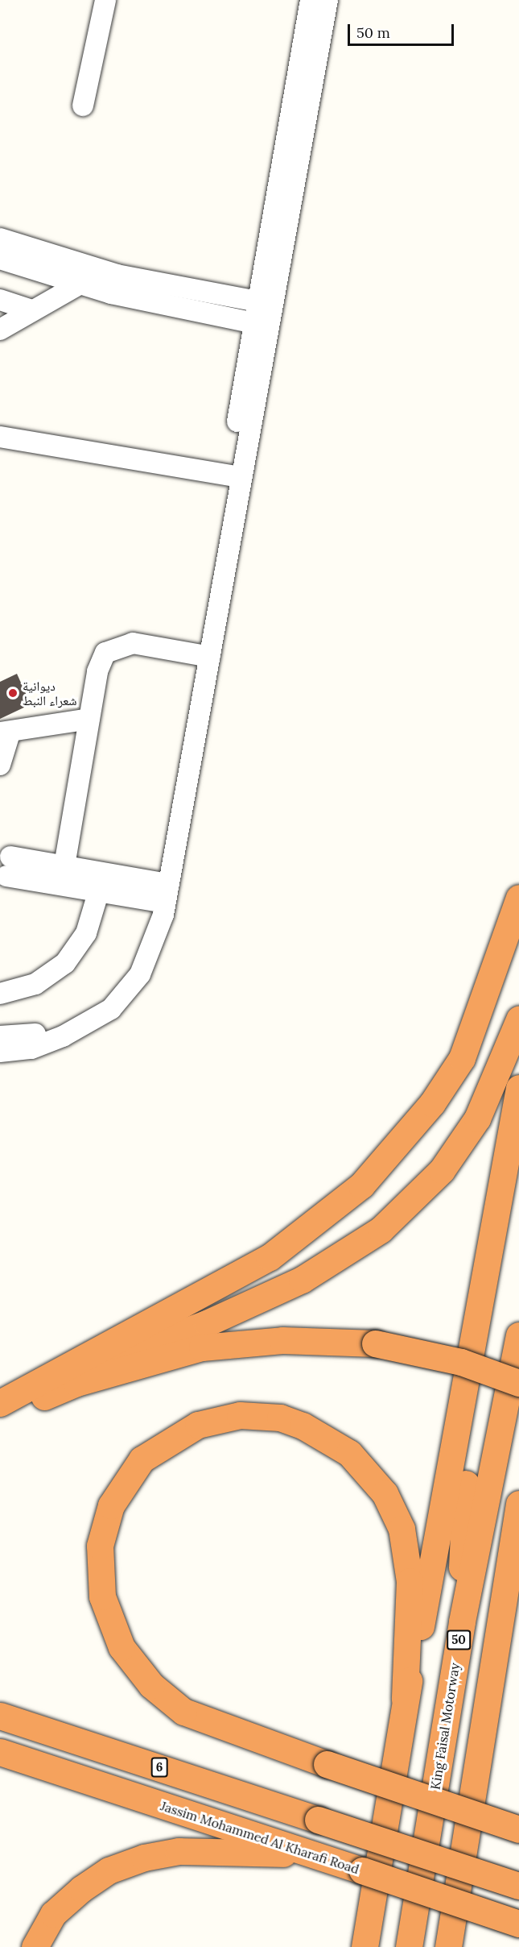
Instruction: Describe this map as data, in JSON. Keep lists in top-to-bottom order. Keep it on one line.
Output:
{"streets":{"highway":["50","King Faisal Motorway","6","Jassim Mohammed Al Kharafi Road"]},"places":["ديوانية شعراء النبط"],"scale_bar":"50 m"}
